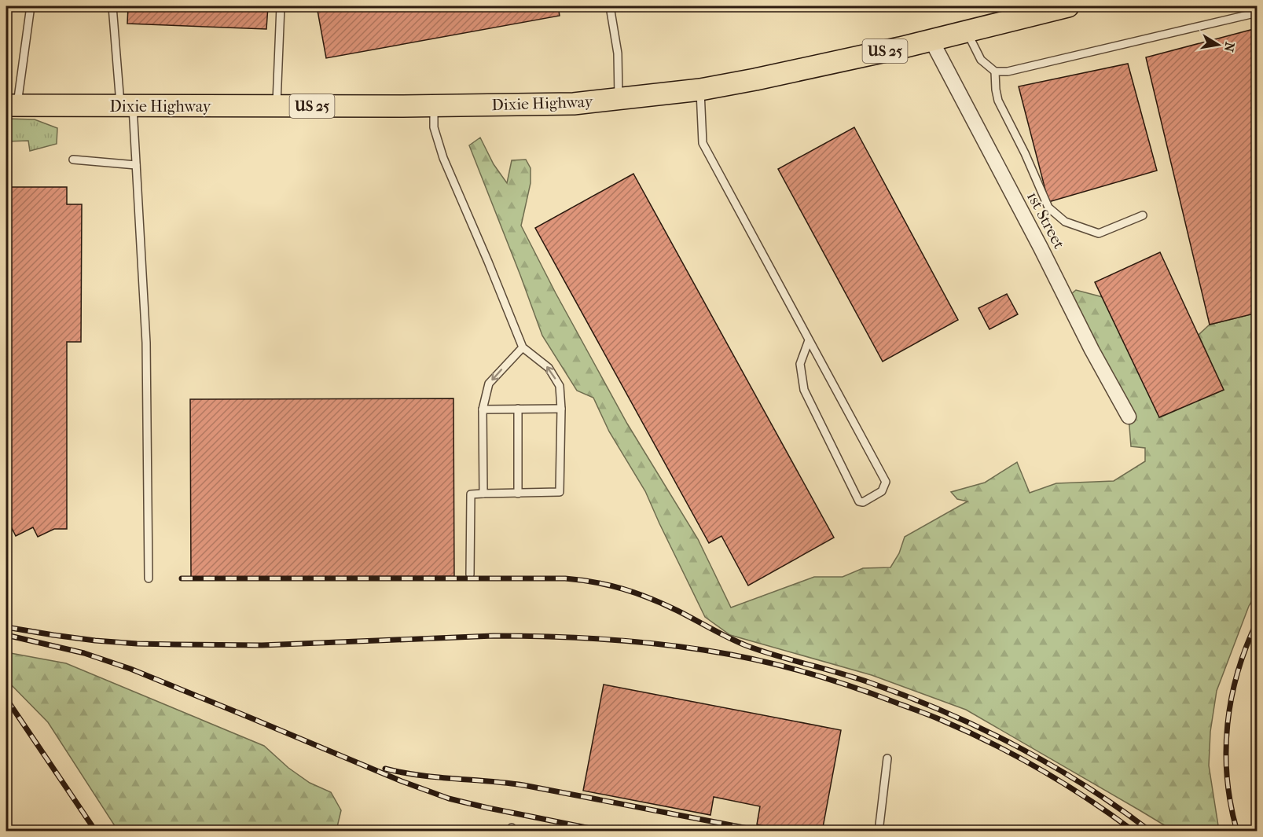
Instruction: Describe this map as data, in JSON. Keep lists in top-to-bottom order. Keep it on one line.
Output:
{"streets":{"main road":["US 25","Dixie Highway"],"street":["1st Street"]},"crossings":[["Dixie Highway","1st Street"]],"north":"right"}
